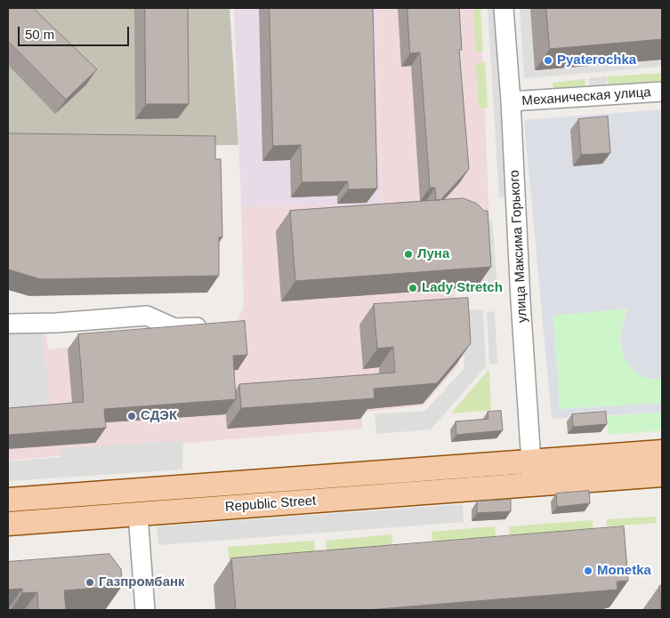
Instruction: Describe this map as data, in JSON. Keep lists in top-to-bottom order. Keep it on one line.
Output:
{"streets":{"main road":["Republic Street"],"street":["Механическая улица","улица Максима Горького"]},"crossings":[["Механическая улица","улица Максима Горького"],["улица Максима Горького","Republic Street"]],"places":["Pyaterochka","Луна","Lady Stretch","СДЭК","Monetka","Газпромбанк"],"scale_bar":"50 m"}
